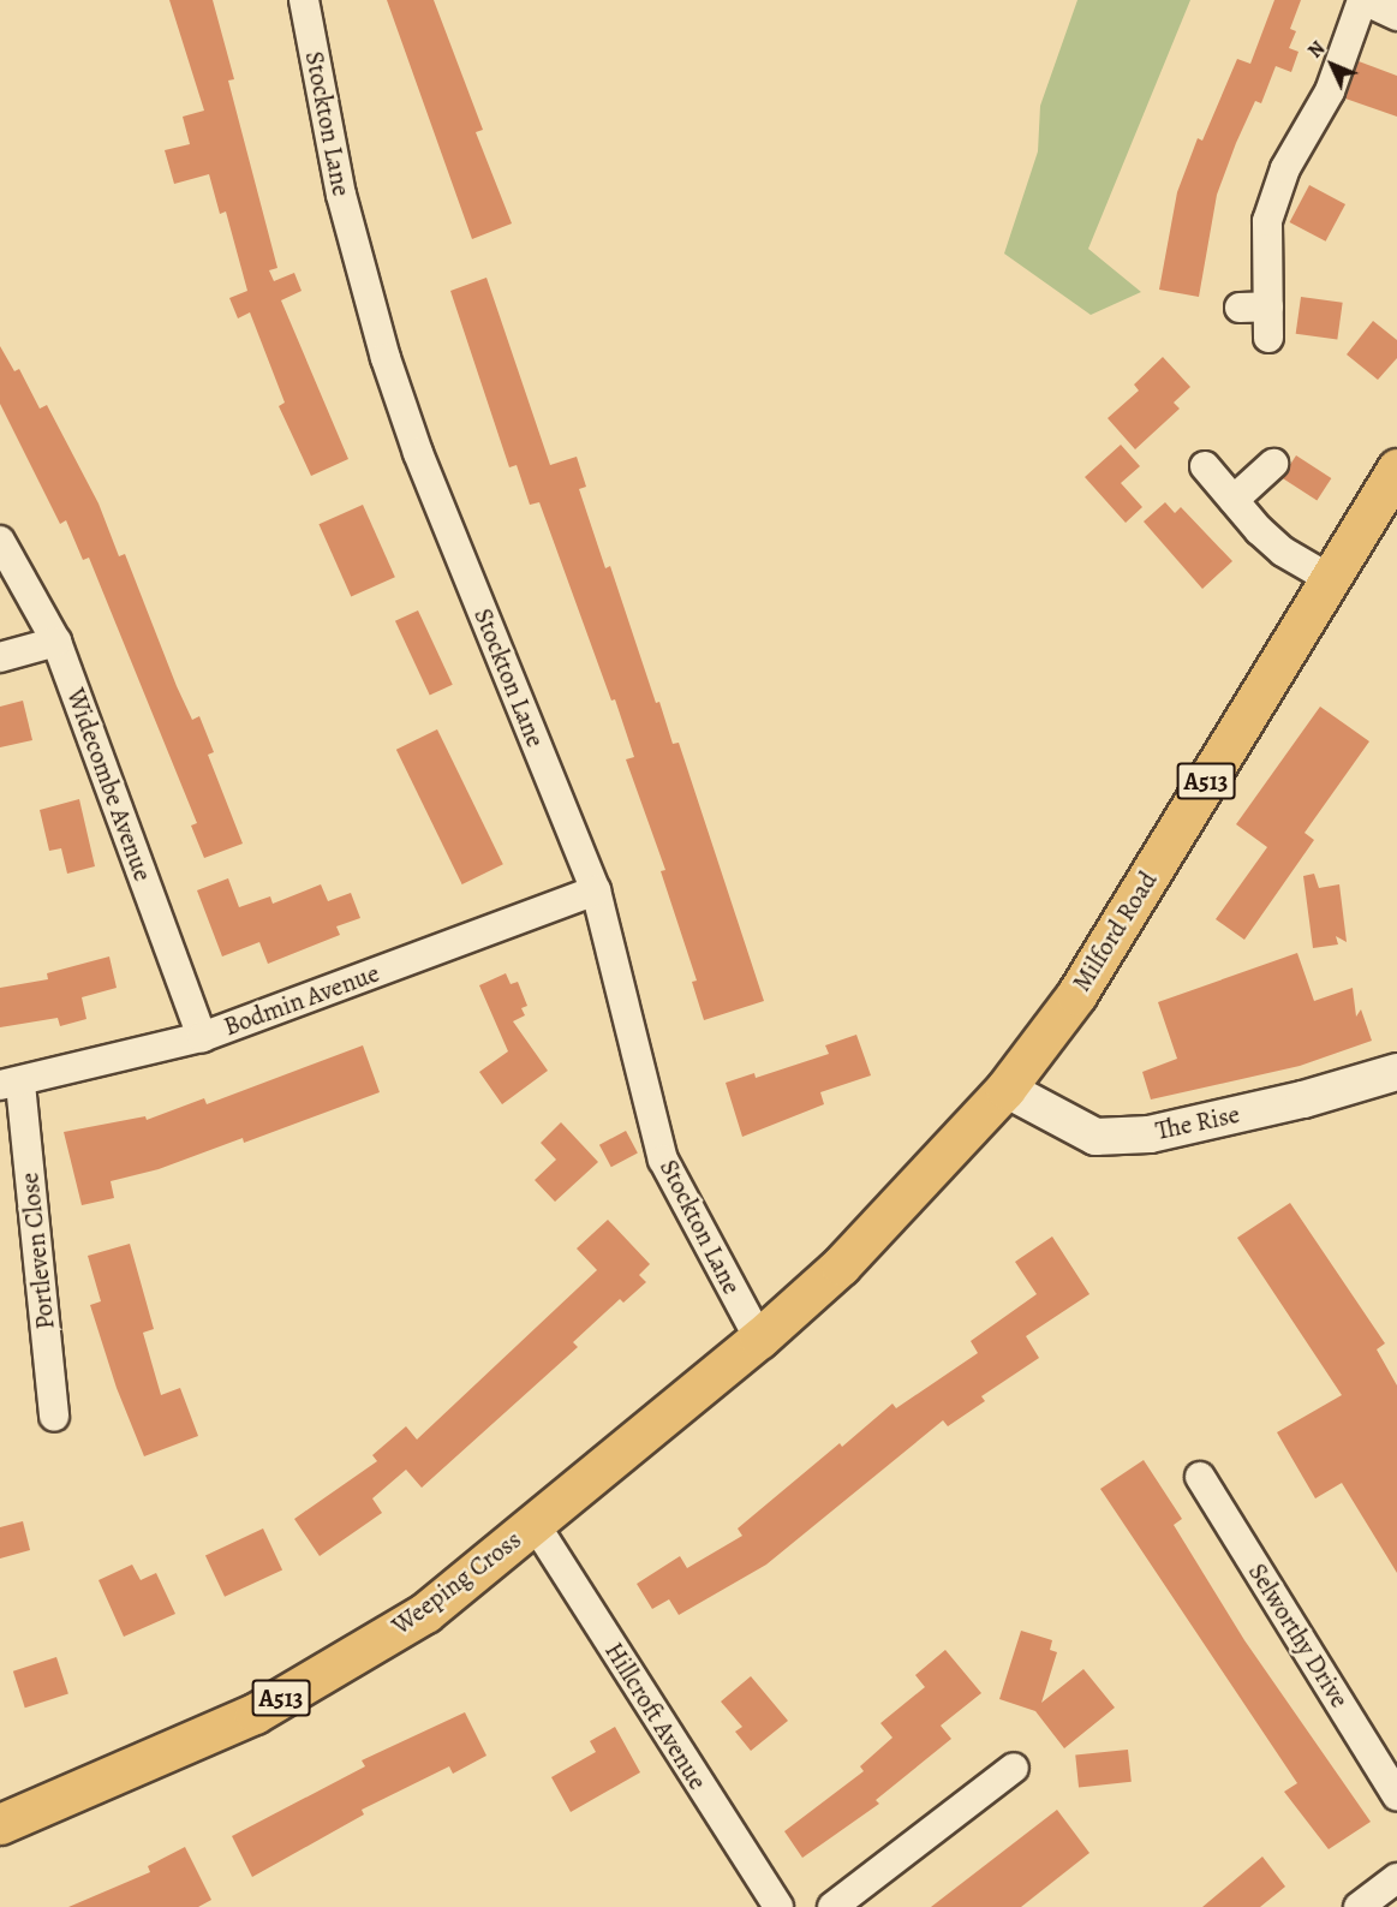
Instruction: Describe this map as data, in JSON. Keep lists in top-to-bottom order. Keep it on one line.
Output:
{"streets":{"highway":["A513","Milford Road","Weeping Cross"],"street":["Stockton Lane","Widecombe Avenue","Bodmin Avenue","The Rise","Portleven Close","Selworthy Drive","Hillcroft Avenue"]},"crossings":[["Stockton Lane","Milford Road"],["Stockton Lane","Bodmin Avenue"],["Stockton Lane","Weeping Cross"],["Widecombe Avenue","Bodmin Avenue"],["Milford Road","The Rise"],["Milford Road","Weeping Cross"],["Bodmin Avenue","Portleven Close"],["Weeping Cross","Hillcroft Avenue"]],"north":"top left"}
